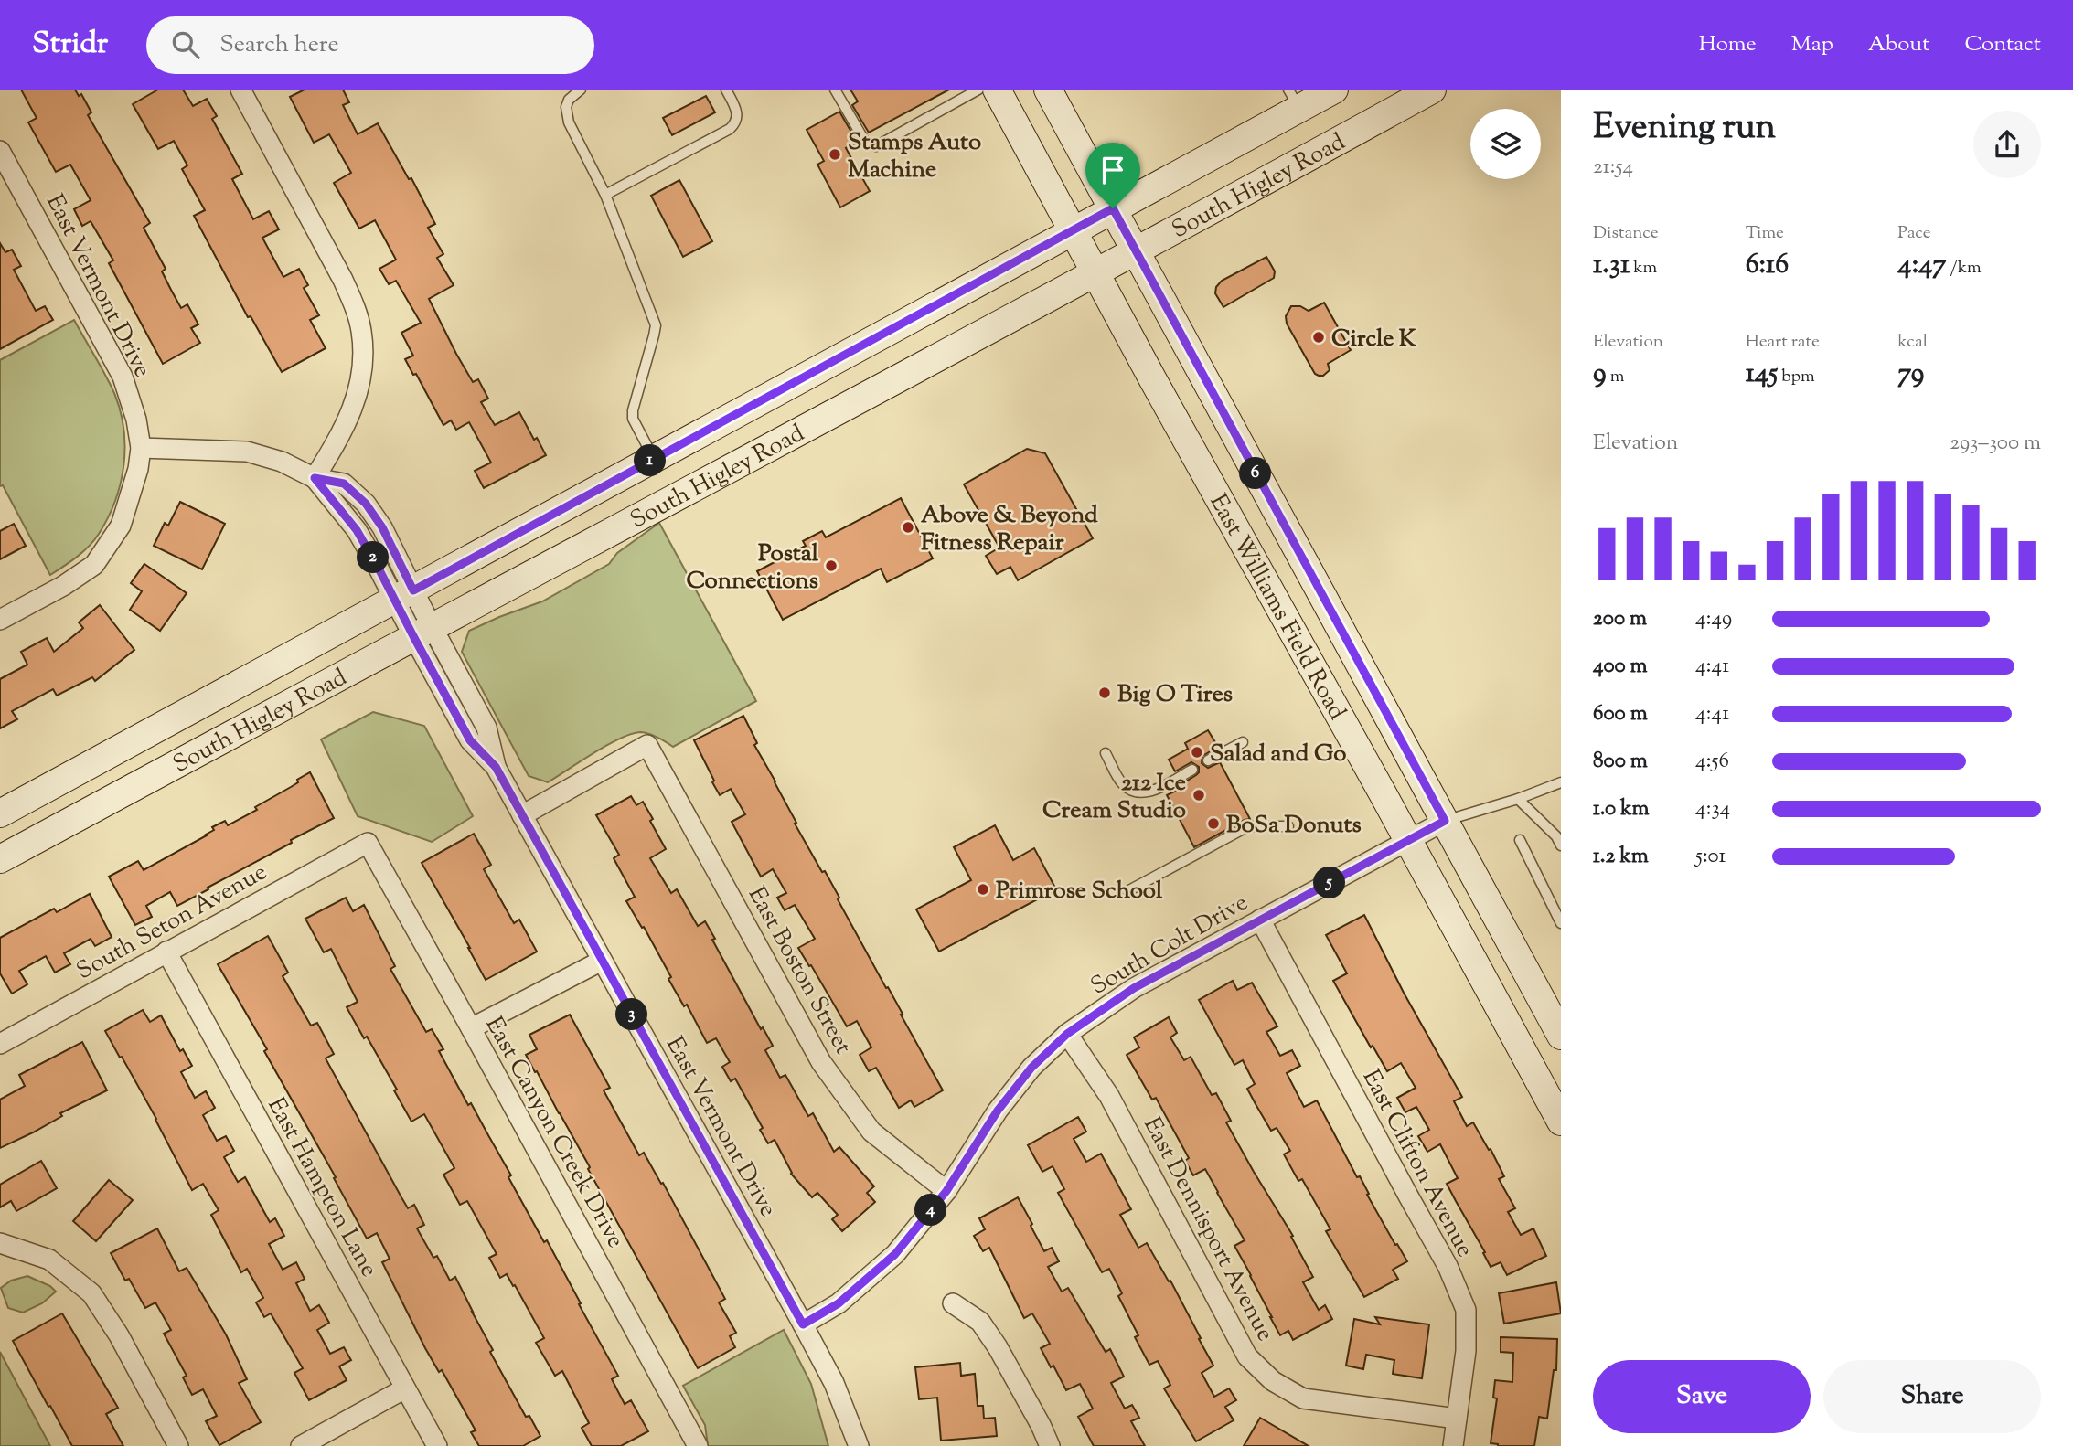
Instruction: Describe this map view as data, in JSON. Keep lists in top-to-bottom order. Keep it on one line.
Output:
{"streets":{"main road":["South Higley Road","East Williams Field Road"],"street":["East Vermont Drive","South Seton Avenue","South Colt Drive","East Boston Street","East Canyon Creek Drive","East Clifton Avenue","East Hampton Lane","East Dennisport Avenue"]},"crossings":[["South Higley Road","East Vermont Drive"],["South Higley Road","East Williams Field Road"],["East Vermont Drive","South Colt Drive"],["East Vermont Drive","East Boston Street"],["East Williams Field Road","South Colt Drive"],["South Seton Avenue","East Canyon Creek Drive"],["South Seton Avenue","East Hampton Lane"],["South Colt Drive","East Boston Street"],["South Colt Drive","East Clifton Avenue"],["South Colt Drive","East Dennisport Avenue"],["East Clifton Avenue","East Dennisport Avenue"]],"places":["Stamps Auto Machine","Circle K","Above & Beyond Fitness Repair","Postal Connections","Big O Tires","Salad and Go","212 Ice Cream Studio","BoSa Donuts","Primrose School"],"page":{"header":"Stridr","search":"Search here","nav":["Home","Map","About","Contact"],"heading":["Evening run","21:54"],"stats":[["Distance","1.31 km"],["Time","6:16"],["Pace","4:47 /km"],["Elevation","9 m"],["Heart rate","145 bpm"],["kcal","79"]],"chart":["Elevation","293–300 m"],"pins":["1","6","2","5","3","4"],"list":[{"name":"200 m","note":"4:49"},{"name":"400 m","note":"4:41"},{"name":"600 m","note":"4:41"},{"name":"800 m","note":"4:56"},{"name":"1.0 km","note":"4:34"},{"name":"1.2 km","note":"5:01"}],"buttons":["Save","Share"]}}
